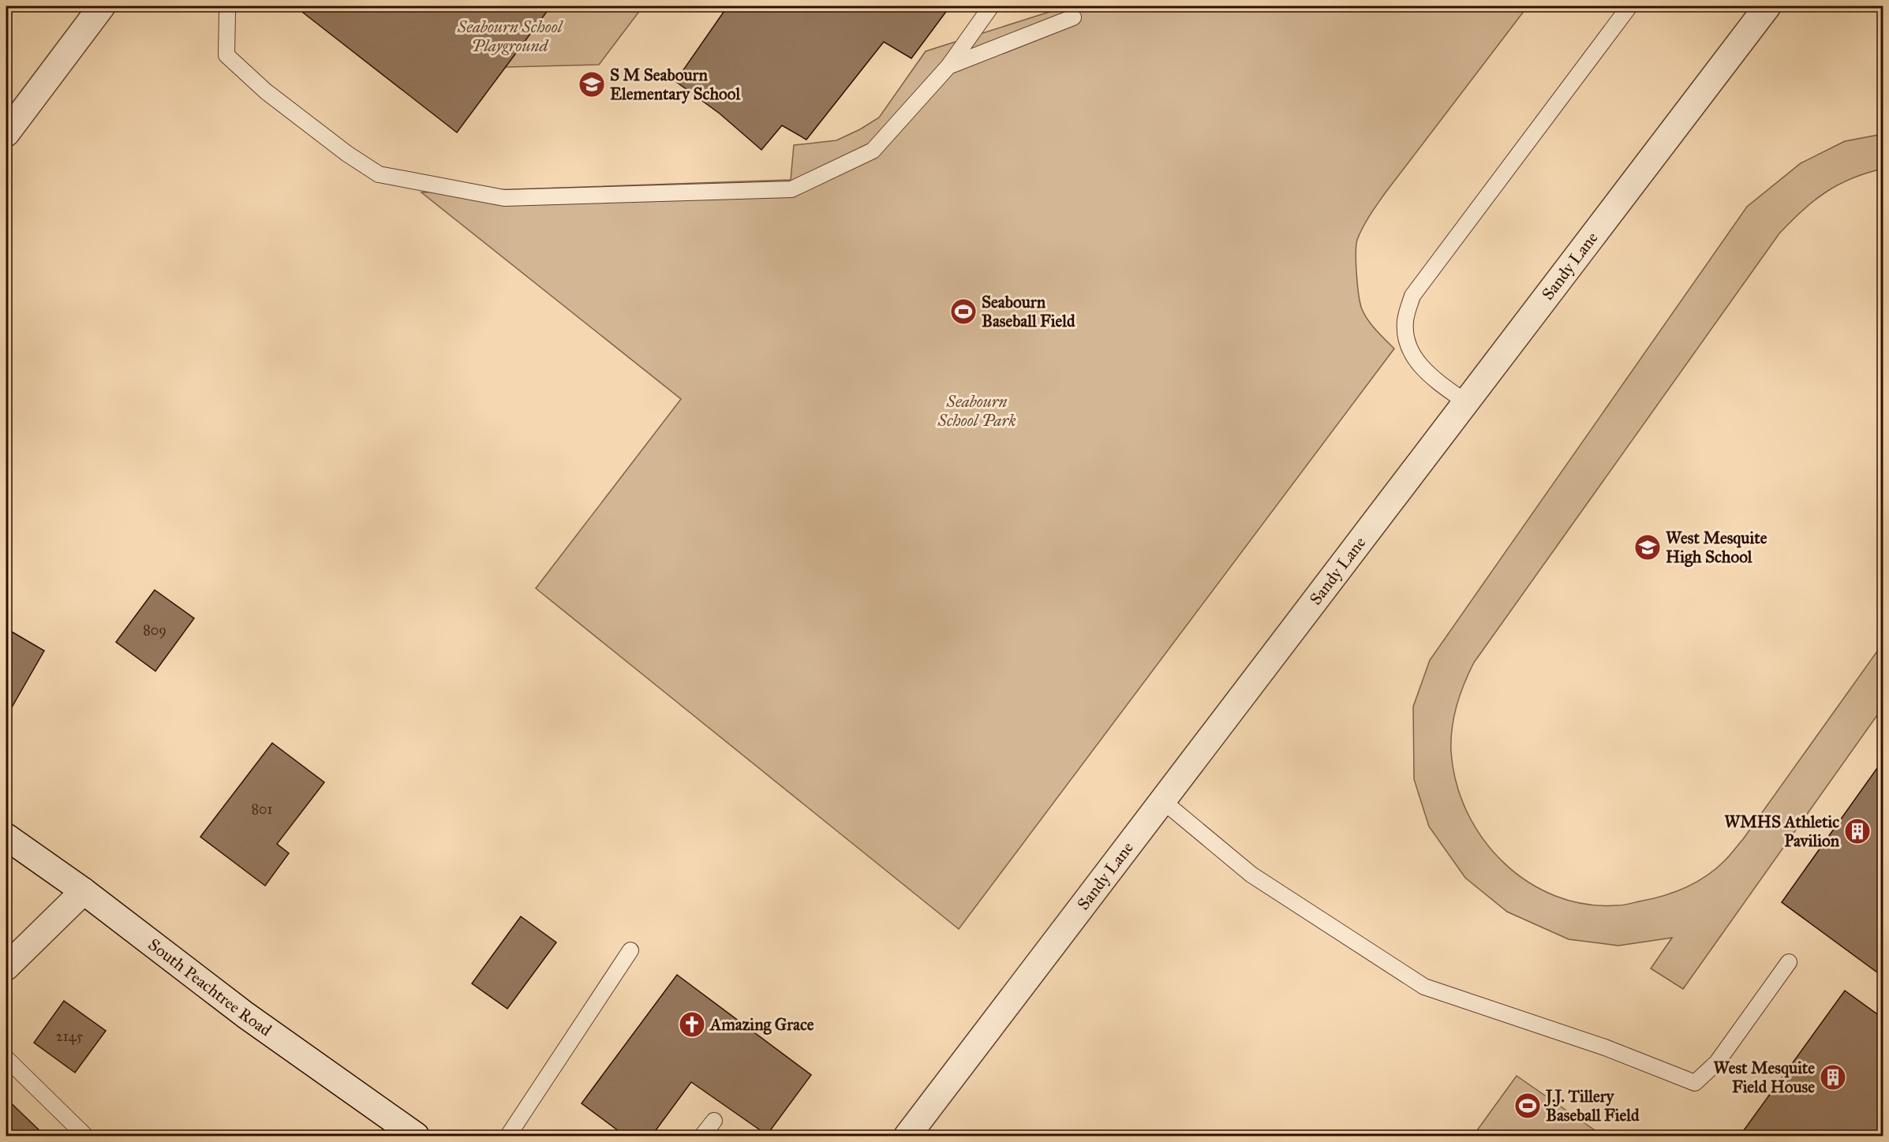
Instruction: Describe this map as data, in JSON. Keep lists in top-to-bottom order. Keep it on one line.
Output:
{"streets":{"street":["Sandy Lane","South Peachtree Road"]},"parks":["Seabourn School Playground","Seabourn School Park"],"places":{"school or university":["S M Seabourn Elementary School","West Mesquite High School"],"sports":["Seabourn Baseball Field","J.J. Tillery Baseball Field"],"building":["WMHS Athletic Pavilion","West Mesquite Field House"],"church":["Amazing Grace"]},"house_numbers":["809","801","2145"]}
